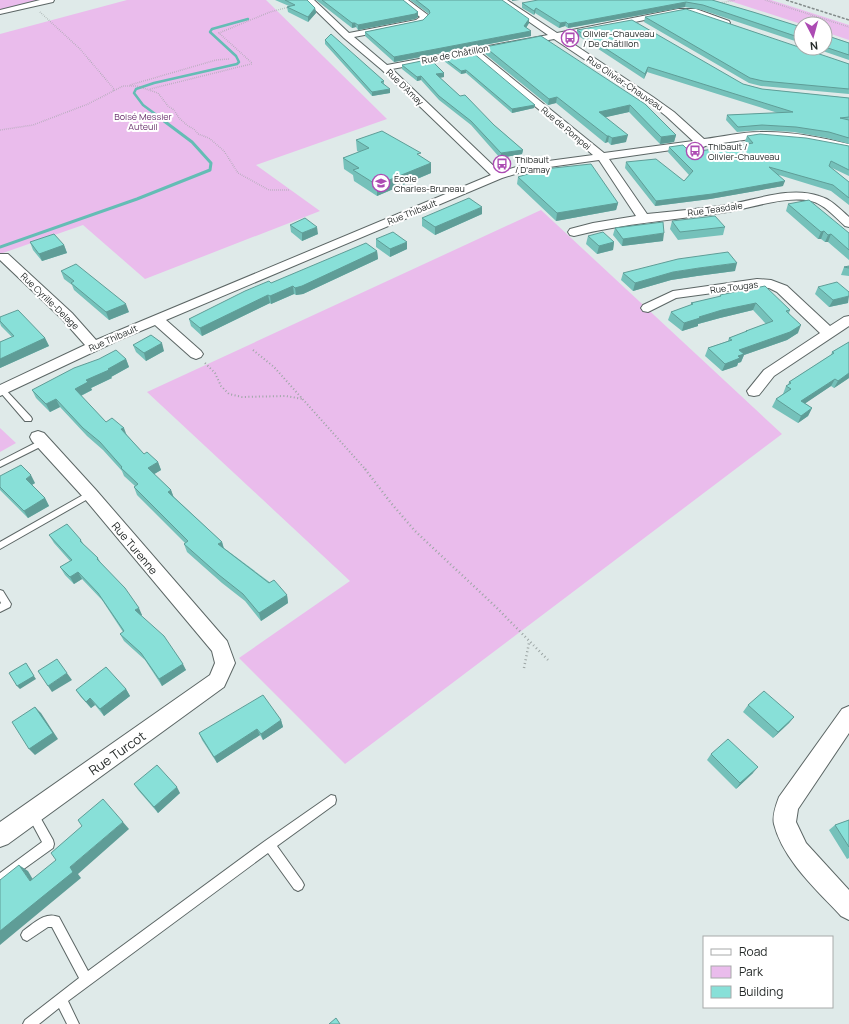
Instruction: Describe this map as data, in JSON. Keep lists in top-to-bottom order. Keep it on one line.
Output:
{"streets":{"street":["Rue de Châtillon","Rue Olivier-Chauveau","Rue D'Amay","Rue de Pompei","Rue Teasdale","Rue Thibault","Rue Tougas","Rue Cyrille-Delage","Rue Turenne","Rue Turcot"]},"crossings":[["Rue de Châtillon","Rue Olivier-Chauveau"],["Rue de Châtillon","Rue D'Amay"],["Rue de Châtillon","Rue de Pompei"],["Rue Olivier-Chauveau","Rue Thibault"],["Rue D'Amay","Rue Thibault"],["Rue de Pompei","Rue Teasdale"],["Rue de Pompei","Rue Thibault"],["Rue Thibault","Rue Cyrille-Delage"],["Rue Turenne","Rue Turcot"]],"parks":["Boisé Messier Auteuil"],"places":{"bus stop":["Olivier-Chauveau / De Châtillon","Thibault / Olivier-Chauveau","Thibault / D'amay"],"school or university":["École Charles-Bruneau"]},"legend":["Road","Park","Building"],"north":"bottom"}
